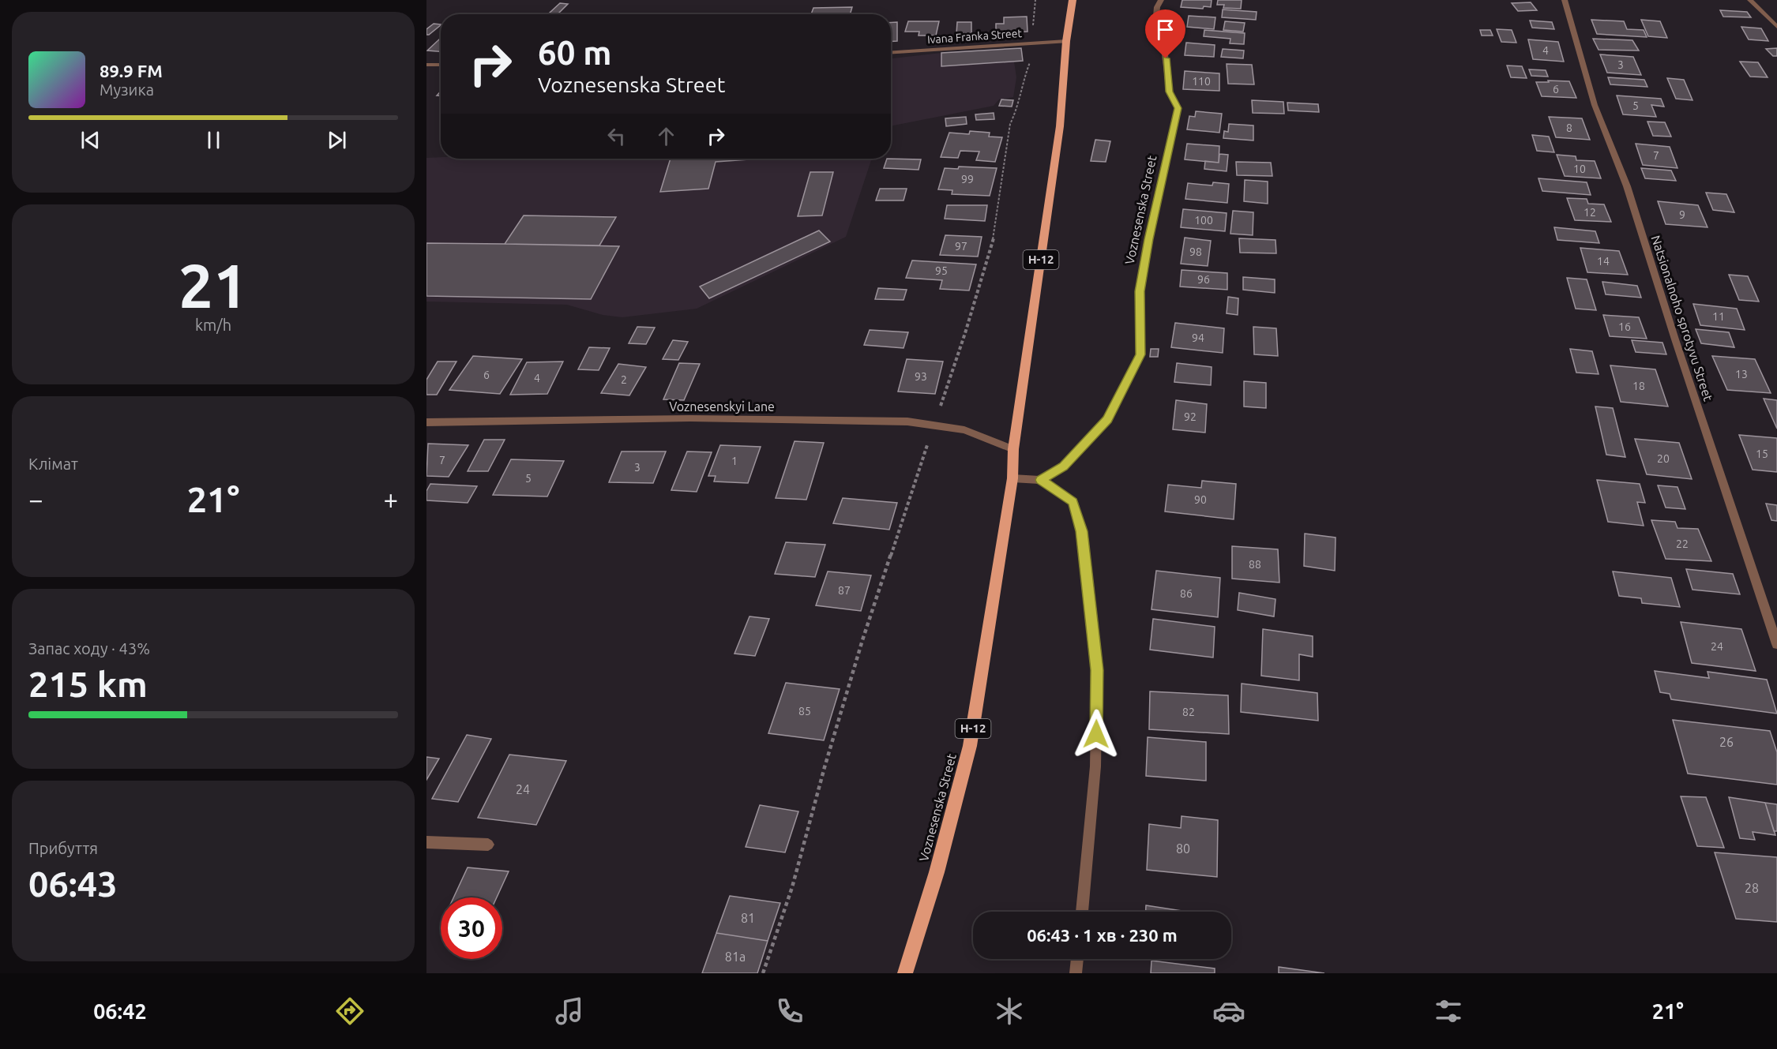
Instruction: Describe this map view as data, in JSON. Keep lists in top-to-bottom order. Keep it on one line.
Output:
{"streets":{"main road":["Voznesenska Street","Н-12"],"street":["Ivana Franka Street","Natsionalnoho sprotyvu Street","Voznesenskyi Lane"]},"crossings":[["Ivana Franka Street","Voznesenska Street"],["Voznesenska Street","Voznesenskyi Lane"]],"house_numbers":["4","3","110","6","5","8","7","10","99","12","9","100","97","98","14","95","96","11","16","94","13","6","93","4","2","18","92","15","20","7","1","3","5","90","22","88","87","86","24","85","82","26","24","80","28","81","81а"],"page":{"turn":["60 m","Voznesenska Street"],"song":["89.9 FM","Музика"],"tile":[["21","km/h"],"Клімат",["Запас ходу · 43%","215 km"],["Прибуття","06:43"]],"heat":["−","21°","+"],"limit":"30","trip":"06:43 · 1 хв · 230 m","tabs":["06:42","21°"]}}
